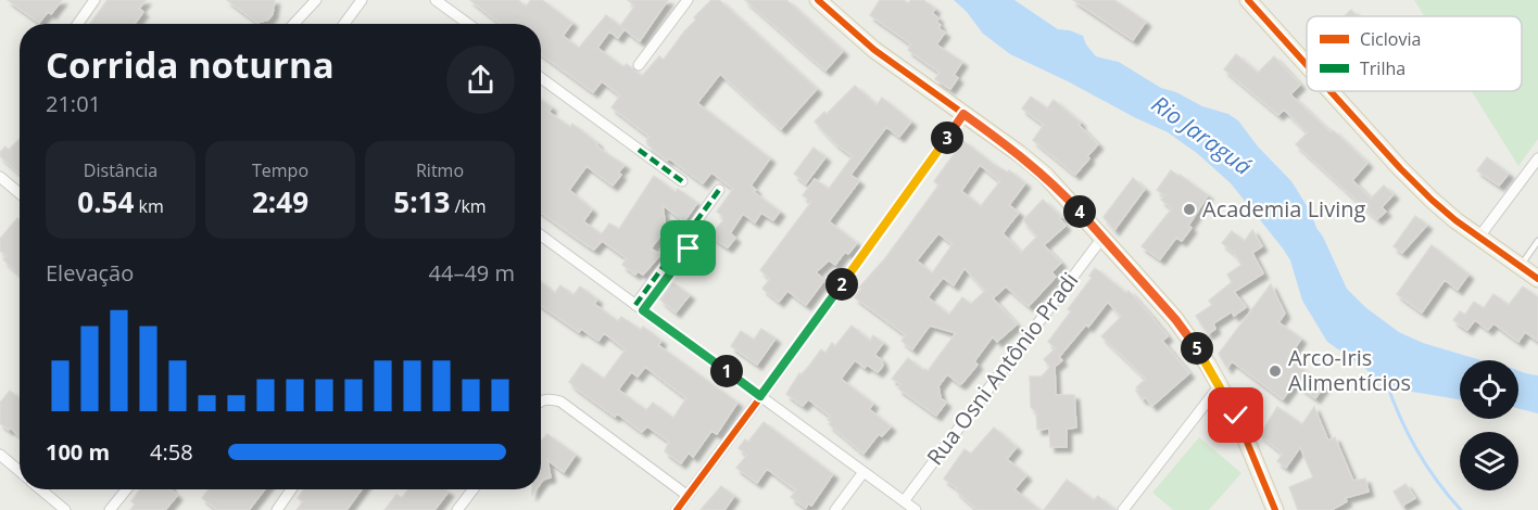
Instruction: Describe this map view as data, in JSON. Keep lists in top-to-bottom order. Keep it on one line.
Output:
{"streets":{"street":["Rua Osni Antônio Pradi"]},"water":["Rio Jaraguá"],"places":["Academia Living","Arco-Iris Alimentícios"],"legend":["Ciclovia","Trilha"],"page":{"heading":["Corrida noturna","21:01"],"pins":["3","4","2","5","1"],"stats":[["Distância","0.54 km"],["Tempo","2:49"],["Ritmo","5:13 /km"]],"chart":["Elevação","44–49 m"],"list":[{"name":"100 m","note":"4:58"}]}}
